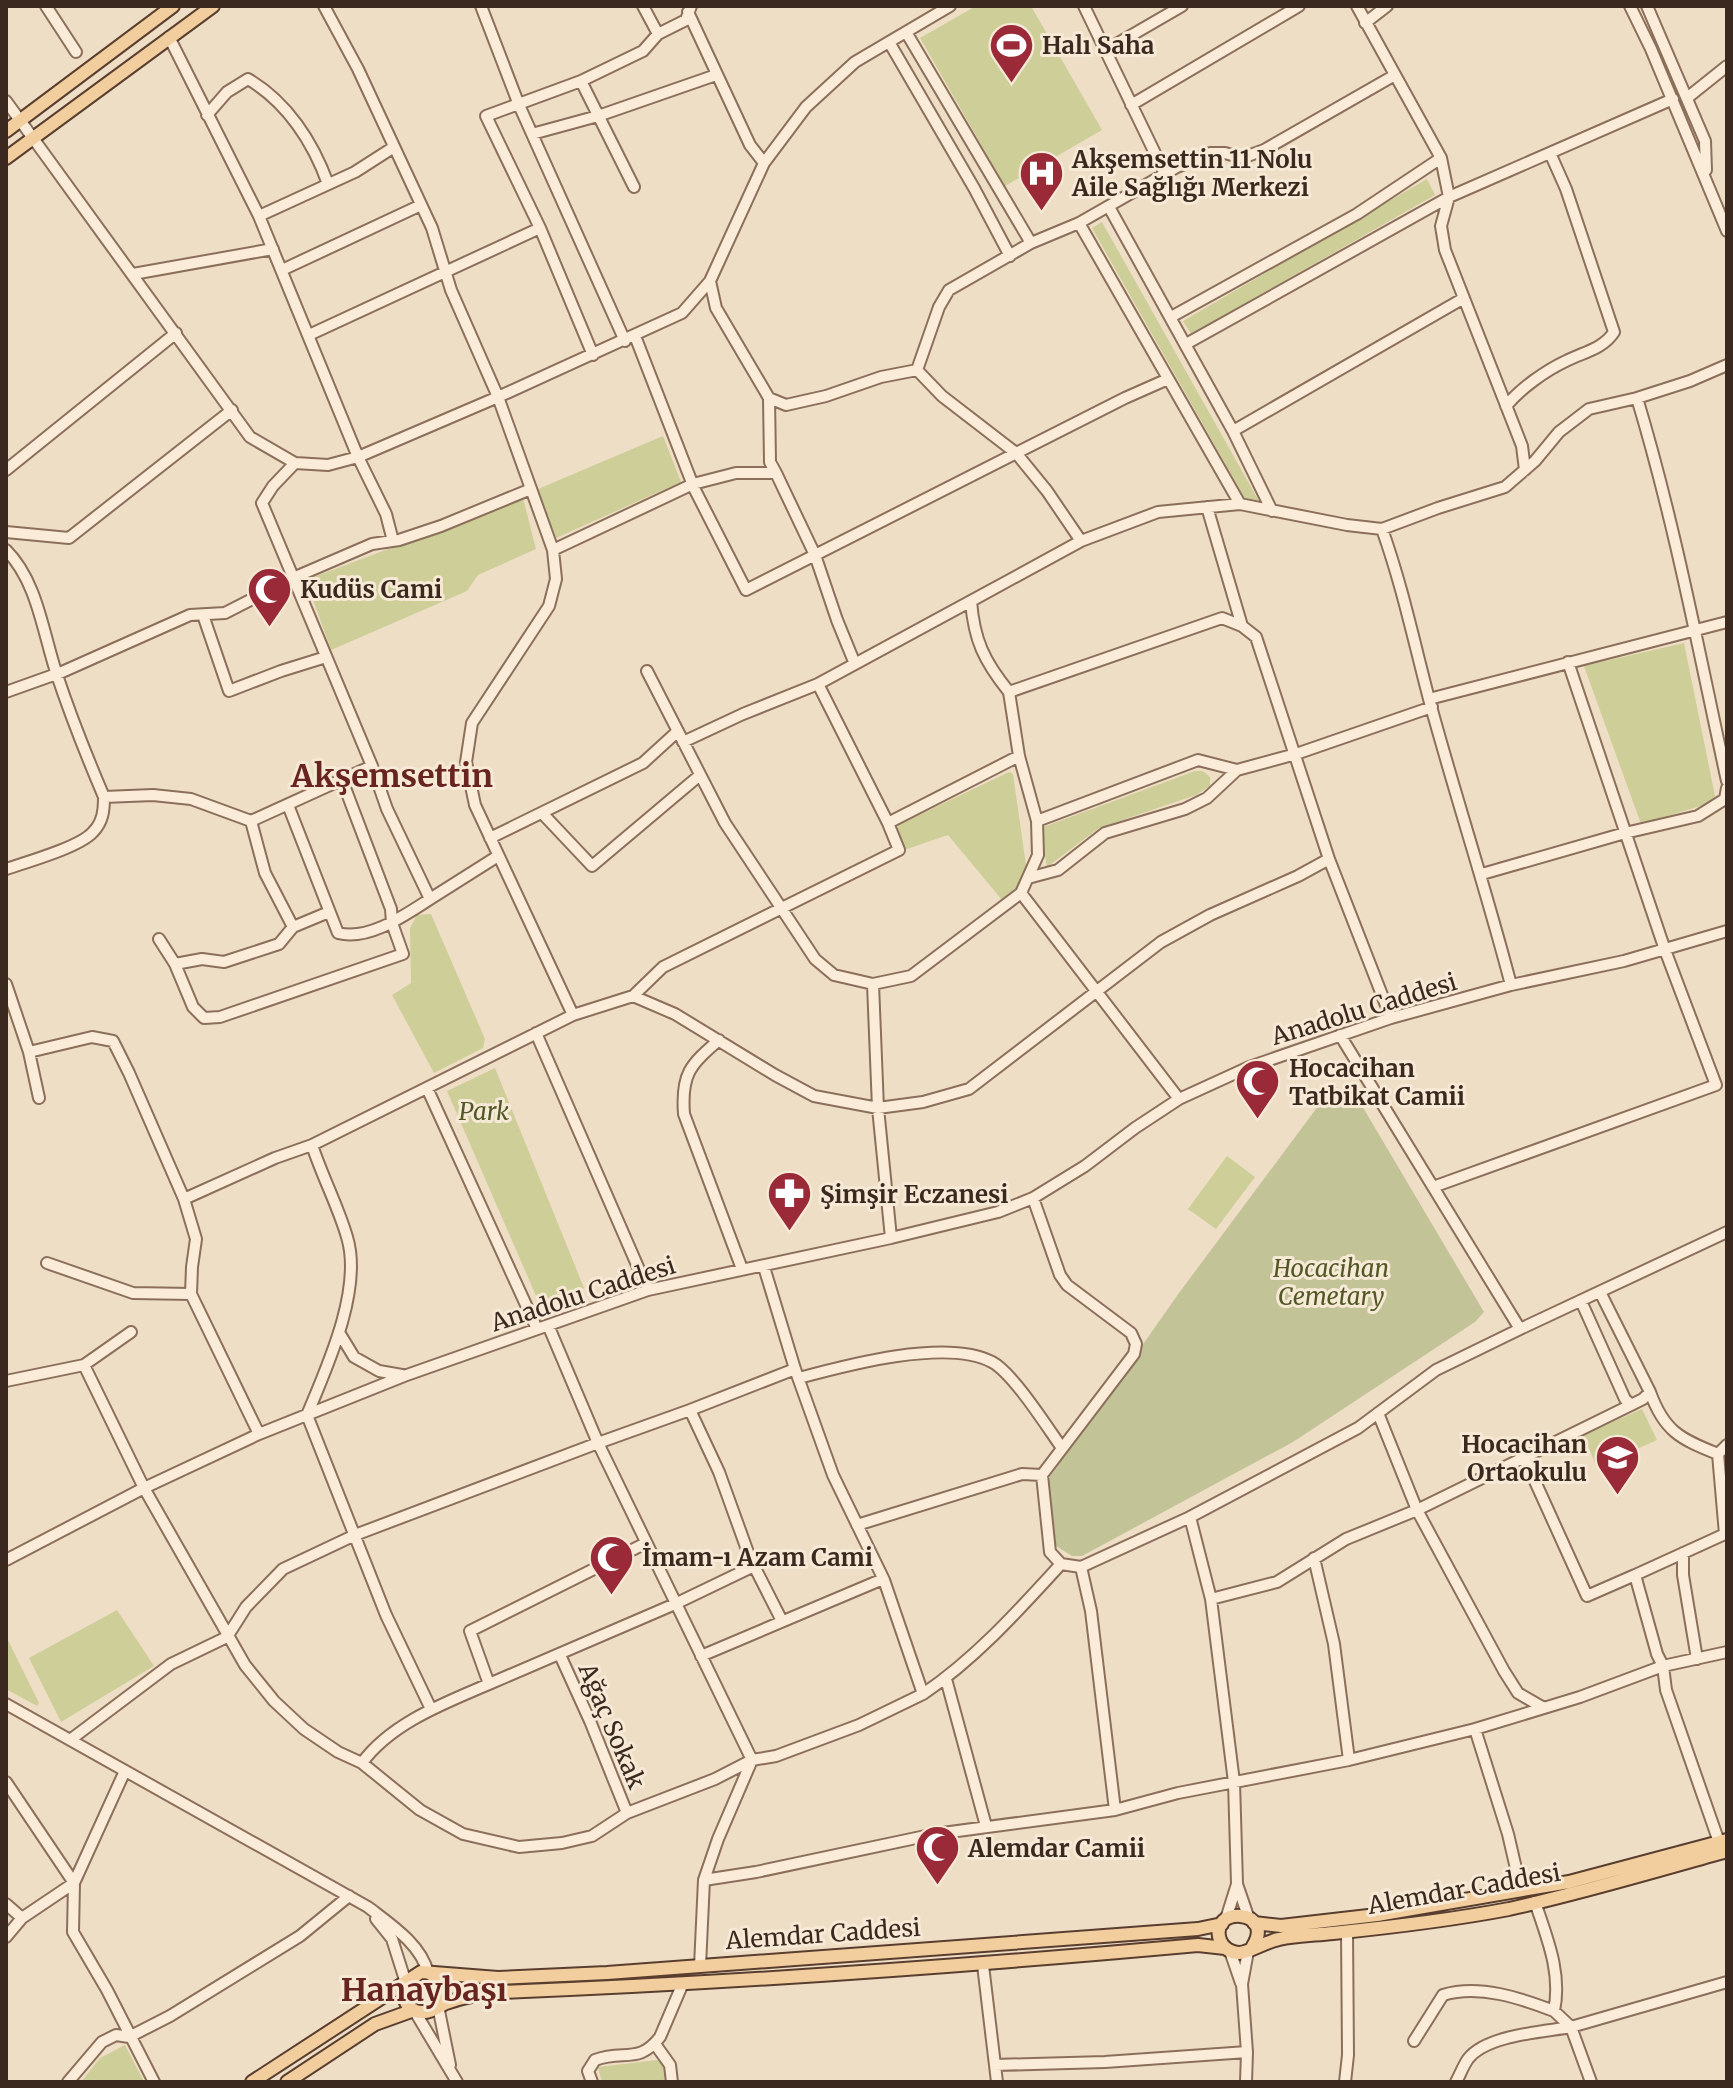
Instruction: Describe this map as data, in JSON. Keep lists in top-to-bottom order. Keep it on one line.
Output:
{"streets":{"main road":["Alemdar Caddesi"],"street":["Anadolu Caddesi","Ağaç Sokak"]},"districts":["Akşemsettin","Hanaybaşı"],"parks":["Park","Hocacihan Cemetary"],"places":{"sports":["Halı Saha"],"hospital":["Akşemsettin 11 Nolu Aile Sağlığı Merkezi"],"mosque":["Kudüs Cami","Hocacihan Tatbikat Camii","İmam-ı Azam Cami","Alemdar Camii"],"pharmacy":["Şimşir Eczanesi"],"school or university":["Hocacihan Ortaokulu"]}}
